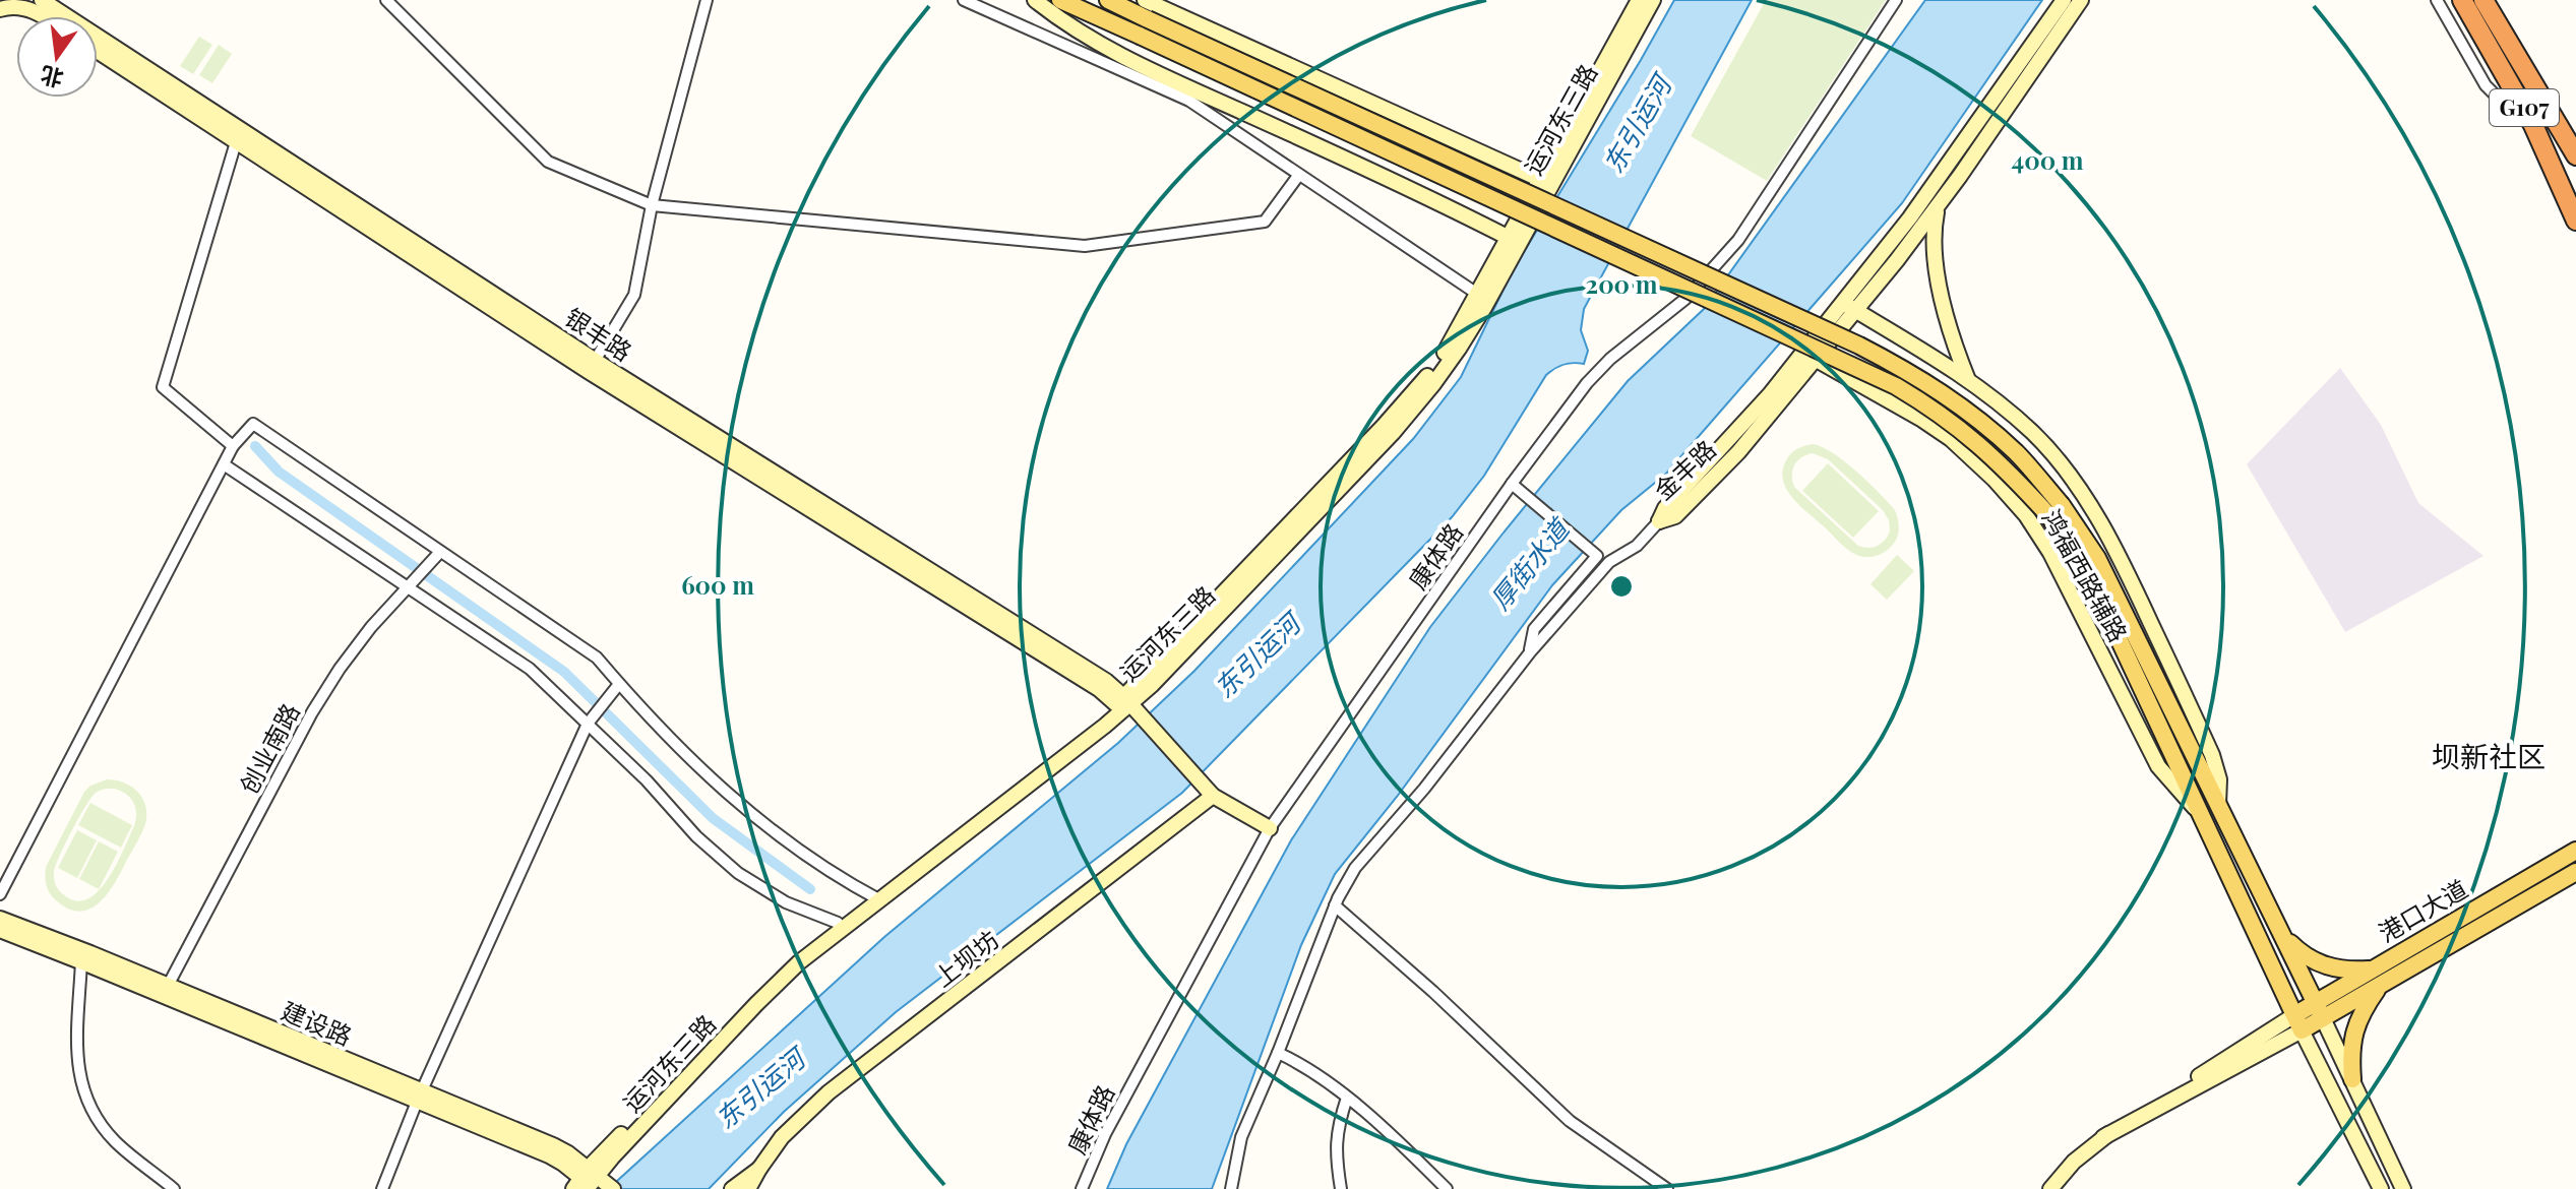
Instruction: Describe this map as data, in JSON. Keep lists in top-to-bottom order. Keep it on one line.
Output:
{"streets":{"highway":["G107"],"main road":["港口大道"],"street":["运河东三路","银丰路","金丰路","康体路","鸿福西路辅路","创业南路","上坝坊","建设路"]},"crossings":[["运河东三路","银丰路"],["运河东三路","建设路"],["银丰路","康体路"],["银丰路","上坝坊"],["金丰路","鸿福西路辅路"],["创业南路","建设路"]],"districts":["坝新社区"],"water":["东引运河","厚街水道"],"north":"bottom","rings":["400 m","200 m","600 m"]}
